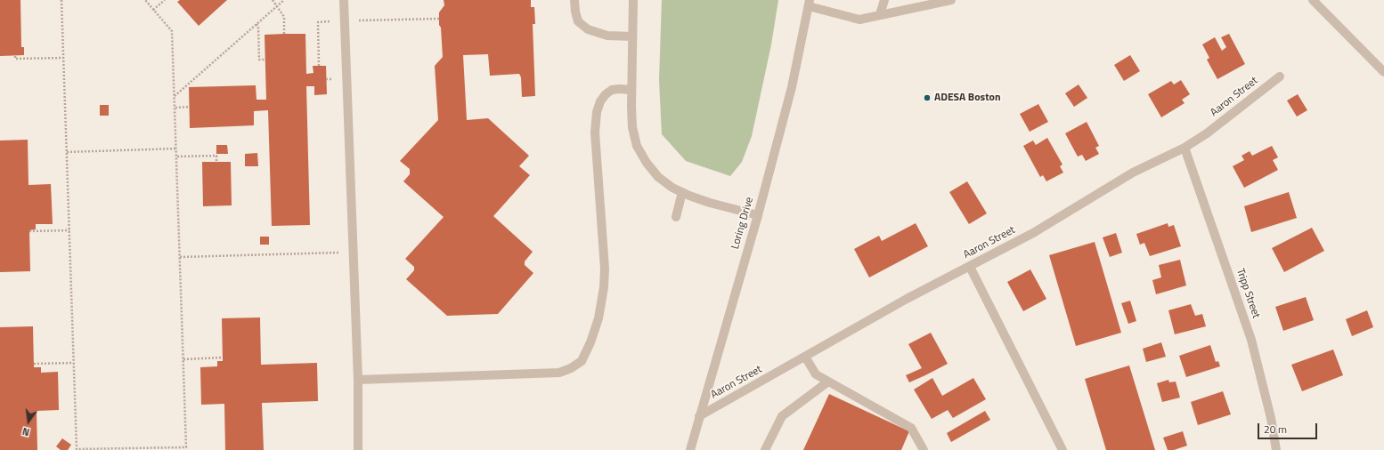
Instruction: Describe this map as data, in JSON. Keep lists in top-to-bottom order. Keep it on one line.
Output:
{"streets":{"street":["Aaron Street","Loring Drive","Tripp Street"]},"crossings":[["Aaron Street","Loring Drive"],["Aaron Street","Tripp Street"]],"places":["ADESA Boston"],"scale_bar":"20 m","north":"bottom"}
